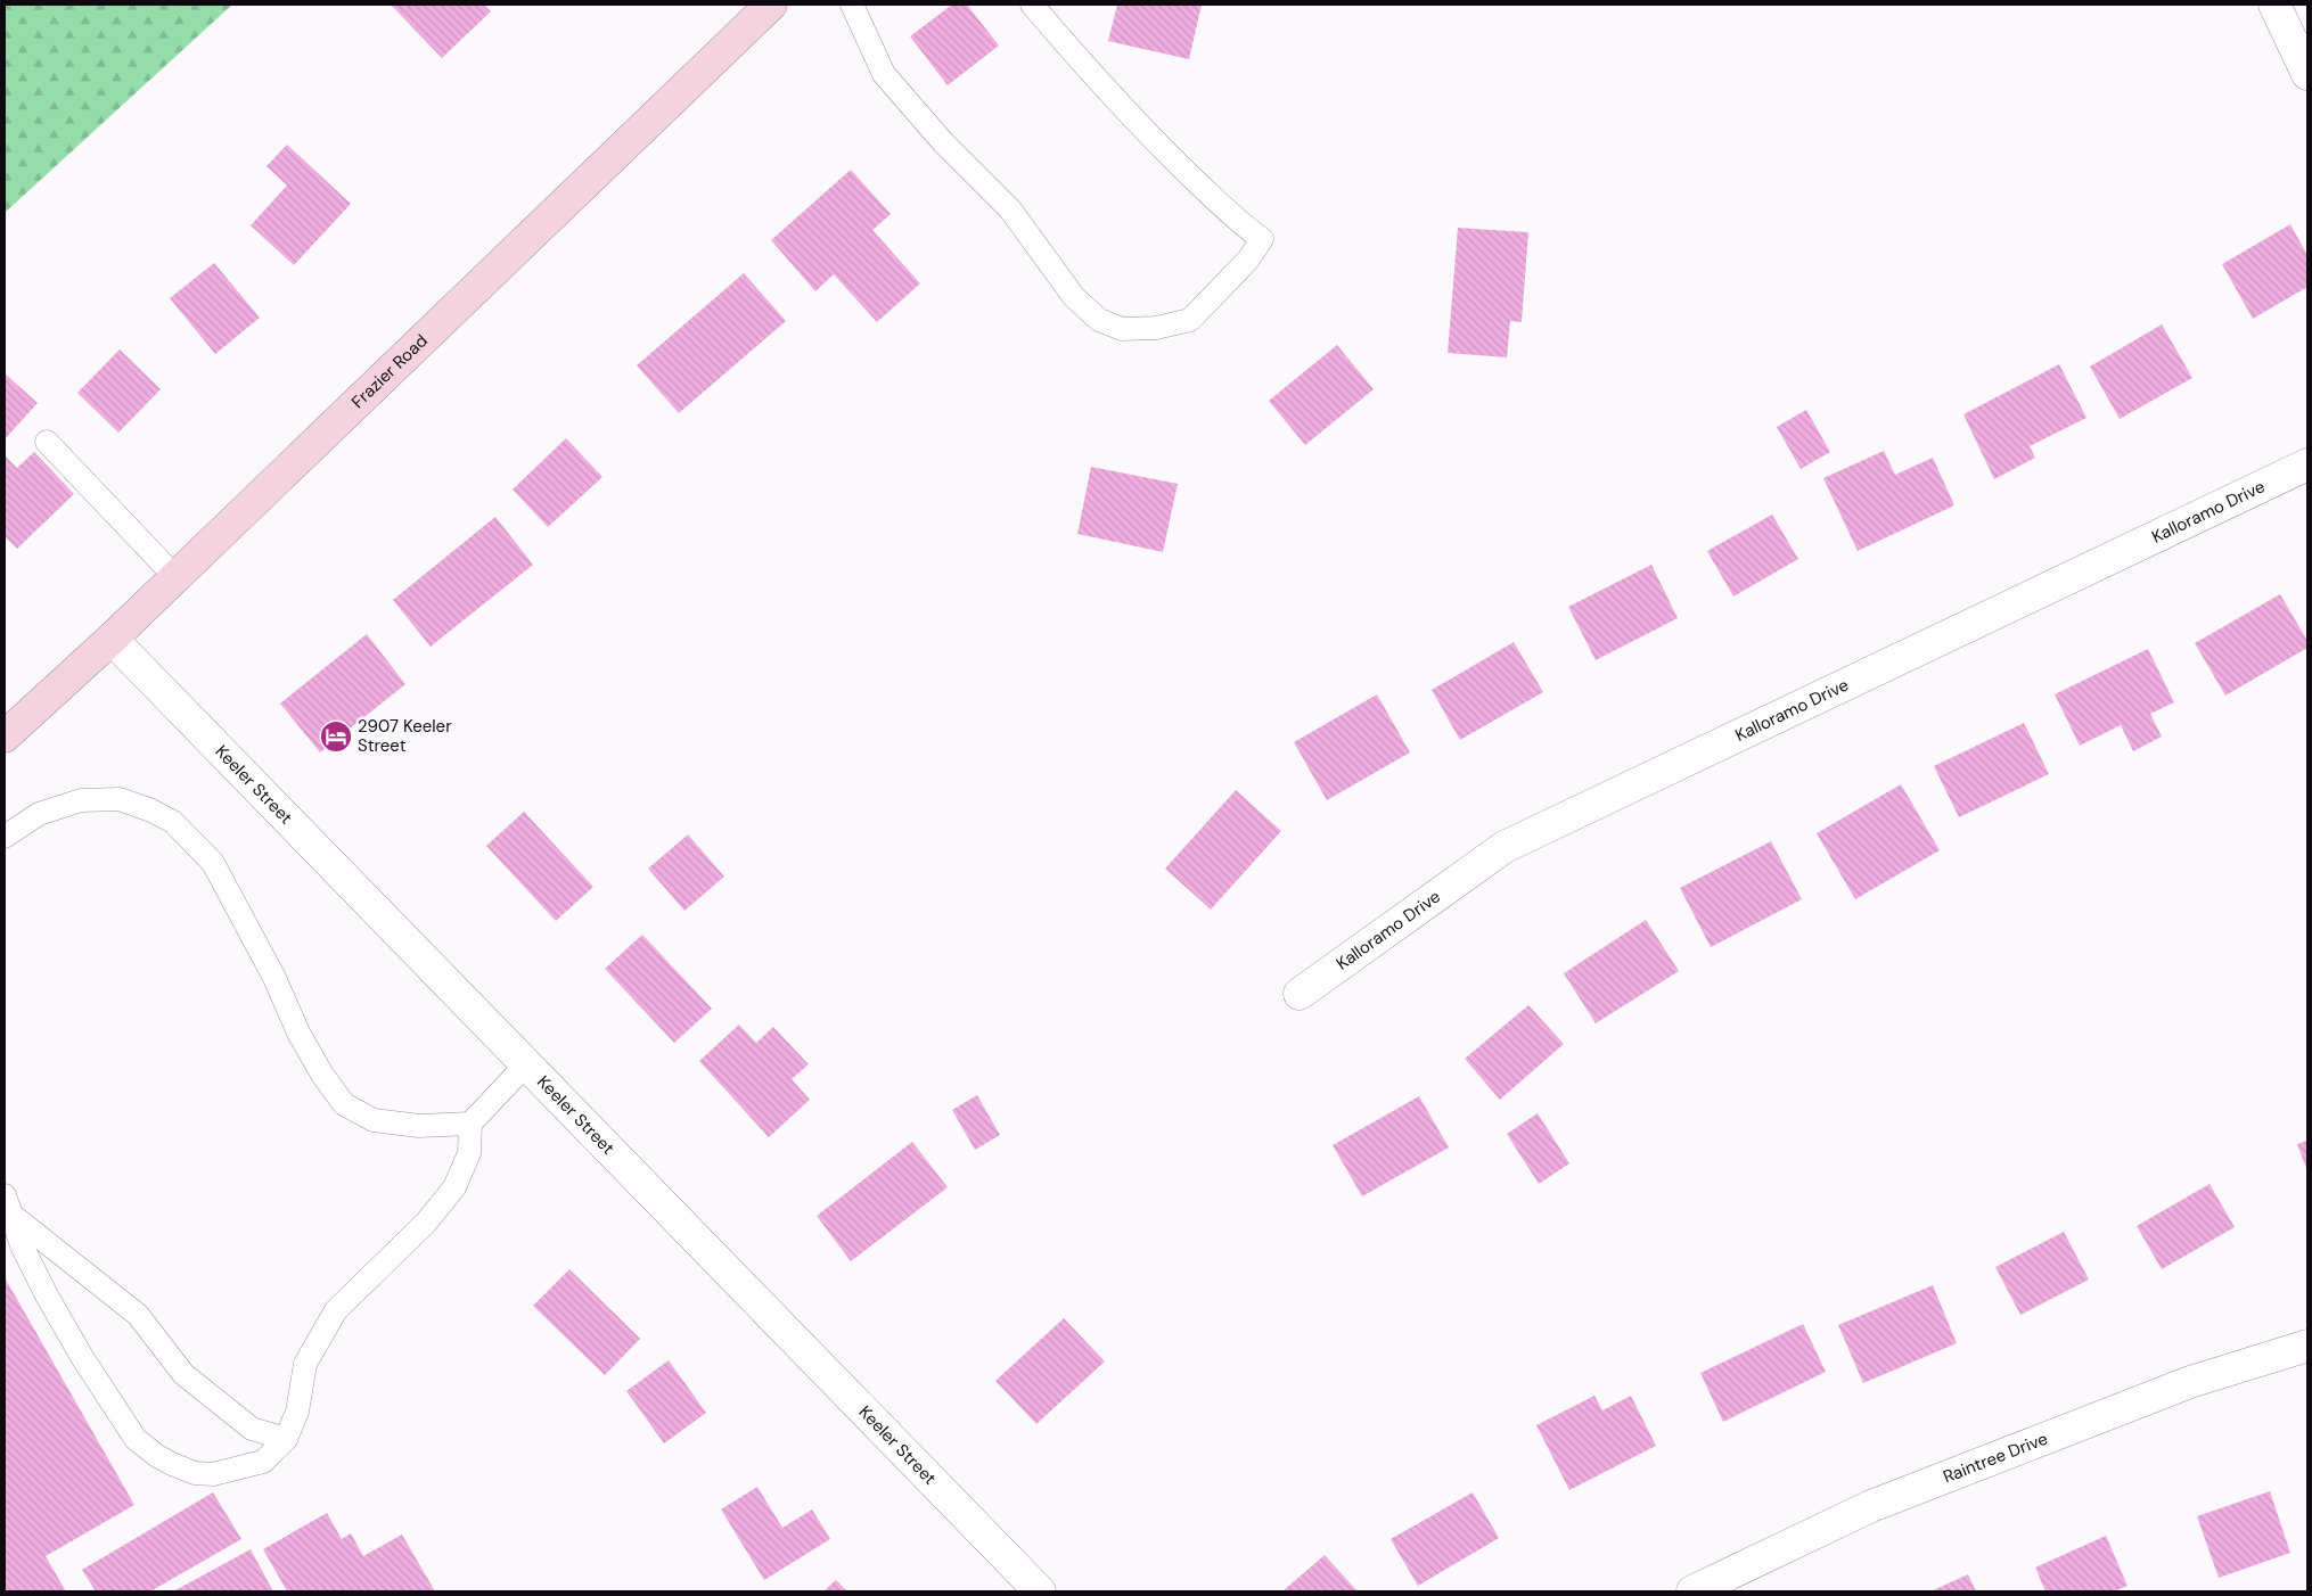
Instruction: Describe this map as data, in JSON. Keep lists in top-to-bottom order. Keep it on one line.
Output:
{"streets":{"street":["Frazier Road","Kalloramo Drive","Keeler Street","Raintree Drive"]},"crossings":[["Frazier Road","Keeler Street"]],"places":{"hotel":["2907 Keeler Street"]}}
